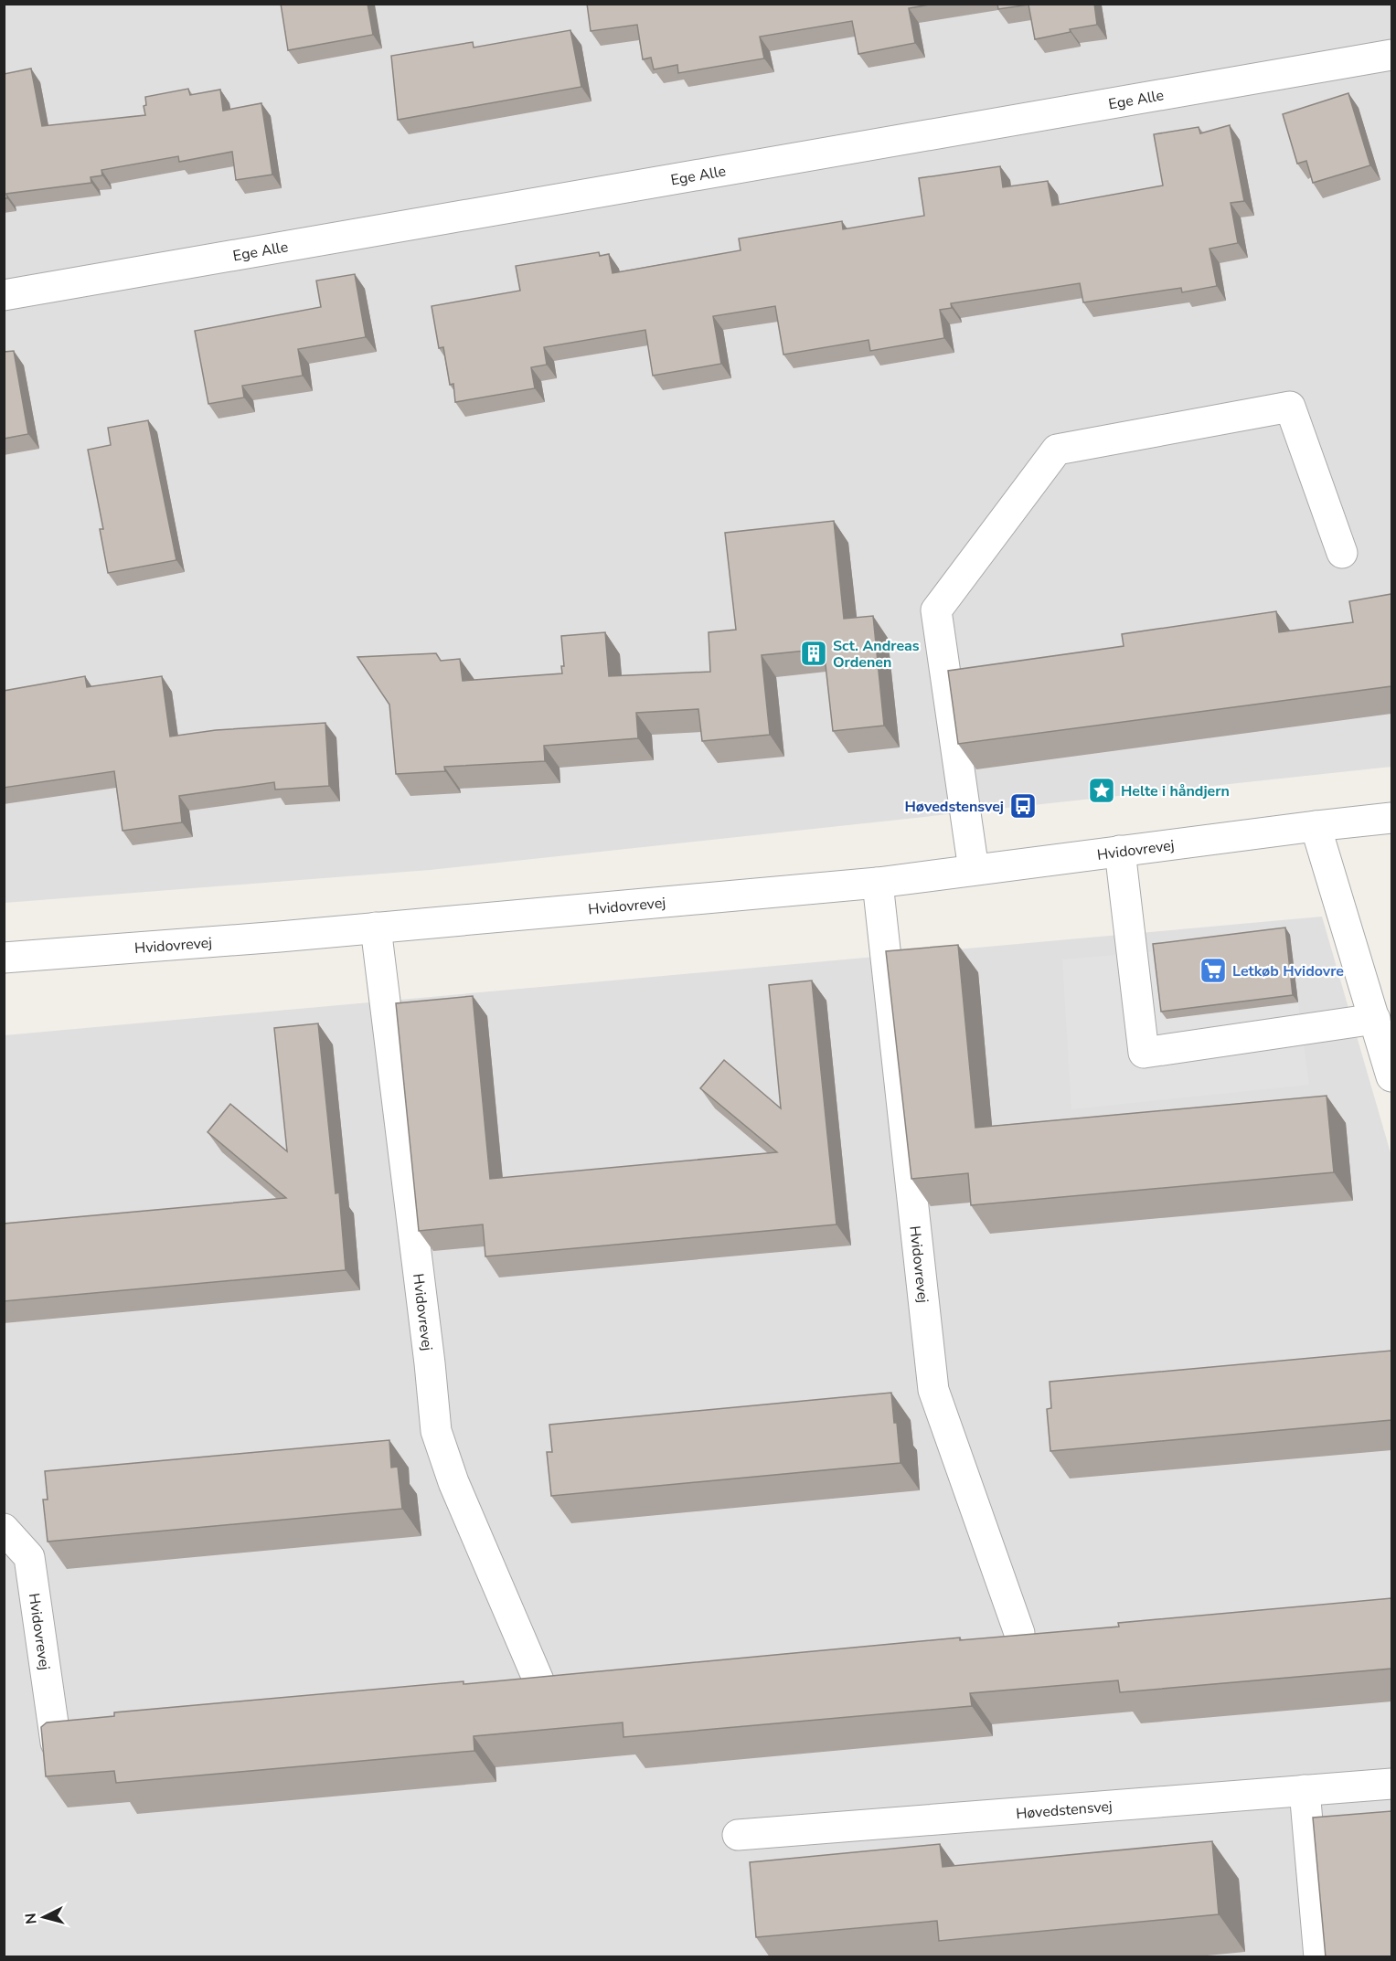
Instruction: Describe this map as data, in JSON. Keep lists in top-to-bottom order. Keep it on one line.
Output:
{"streets":{"street":["Ege Alle","Hvidovrevej","Høvedstensvej"]},"places":{"building":["Sct. Andreas Ordenen"],"place":["Helte i håndjern"],"bus stop":["Høvedstensvej"],"supermarket":["Letkøb Hvidovre"]},"north":"left"}
